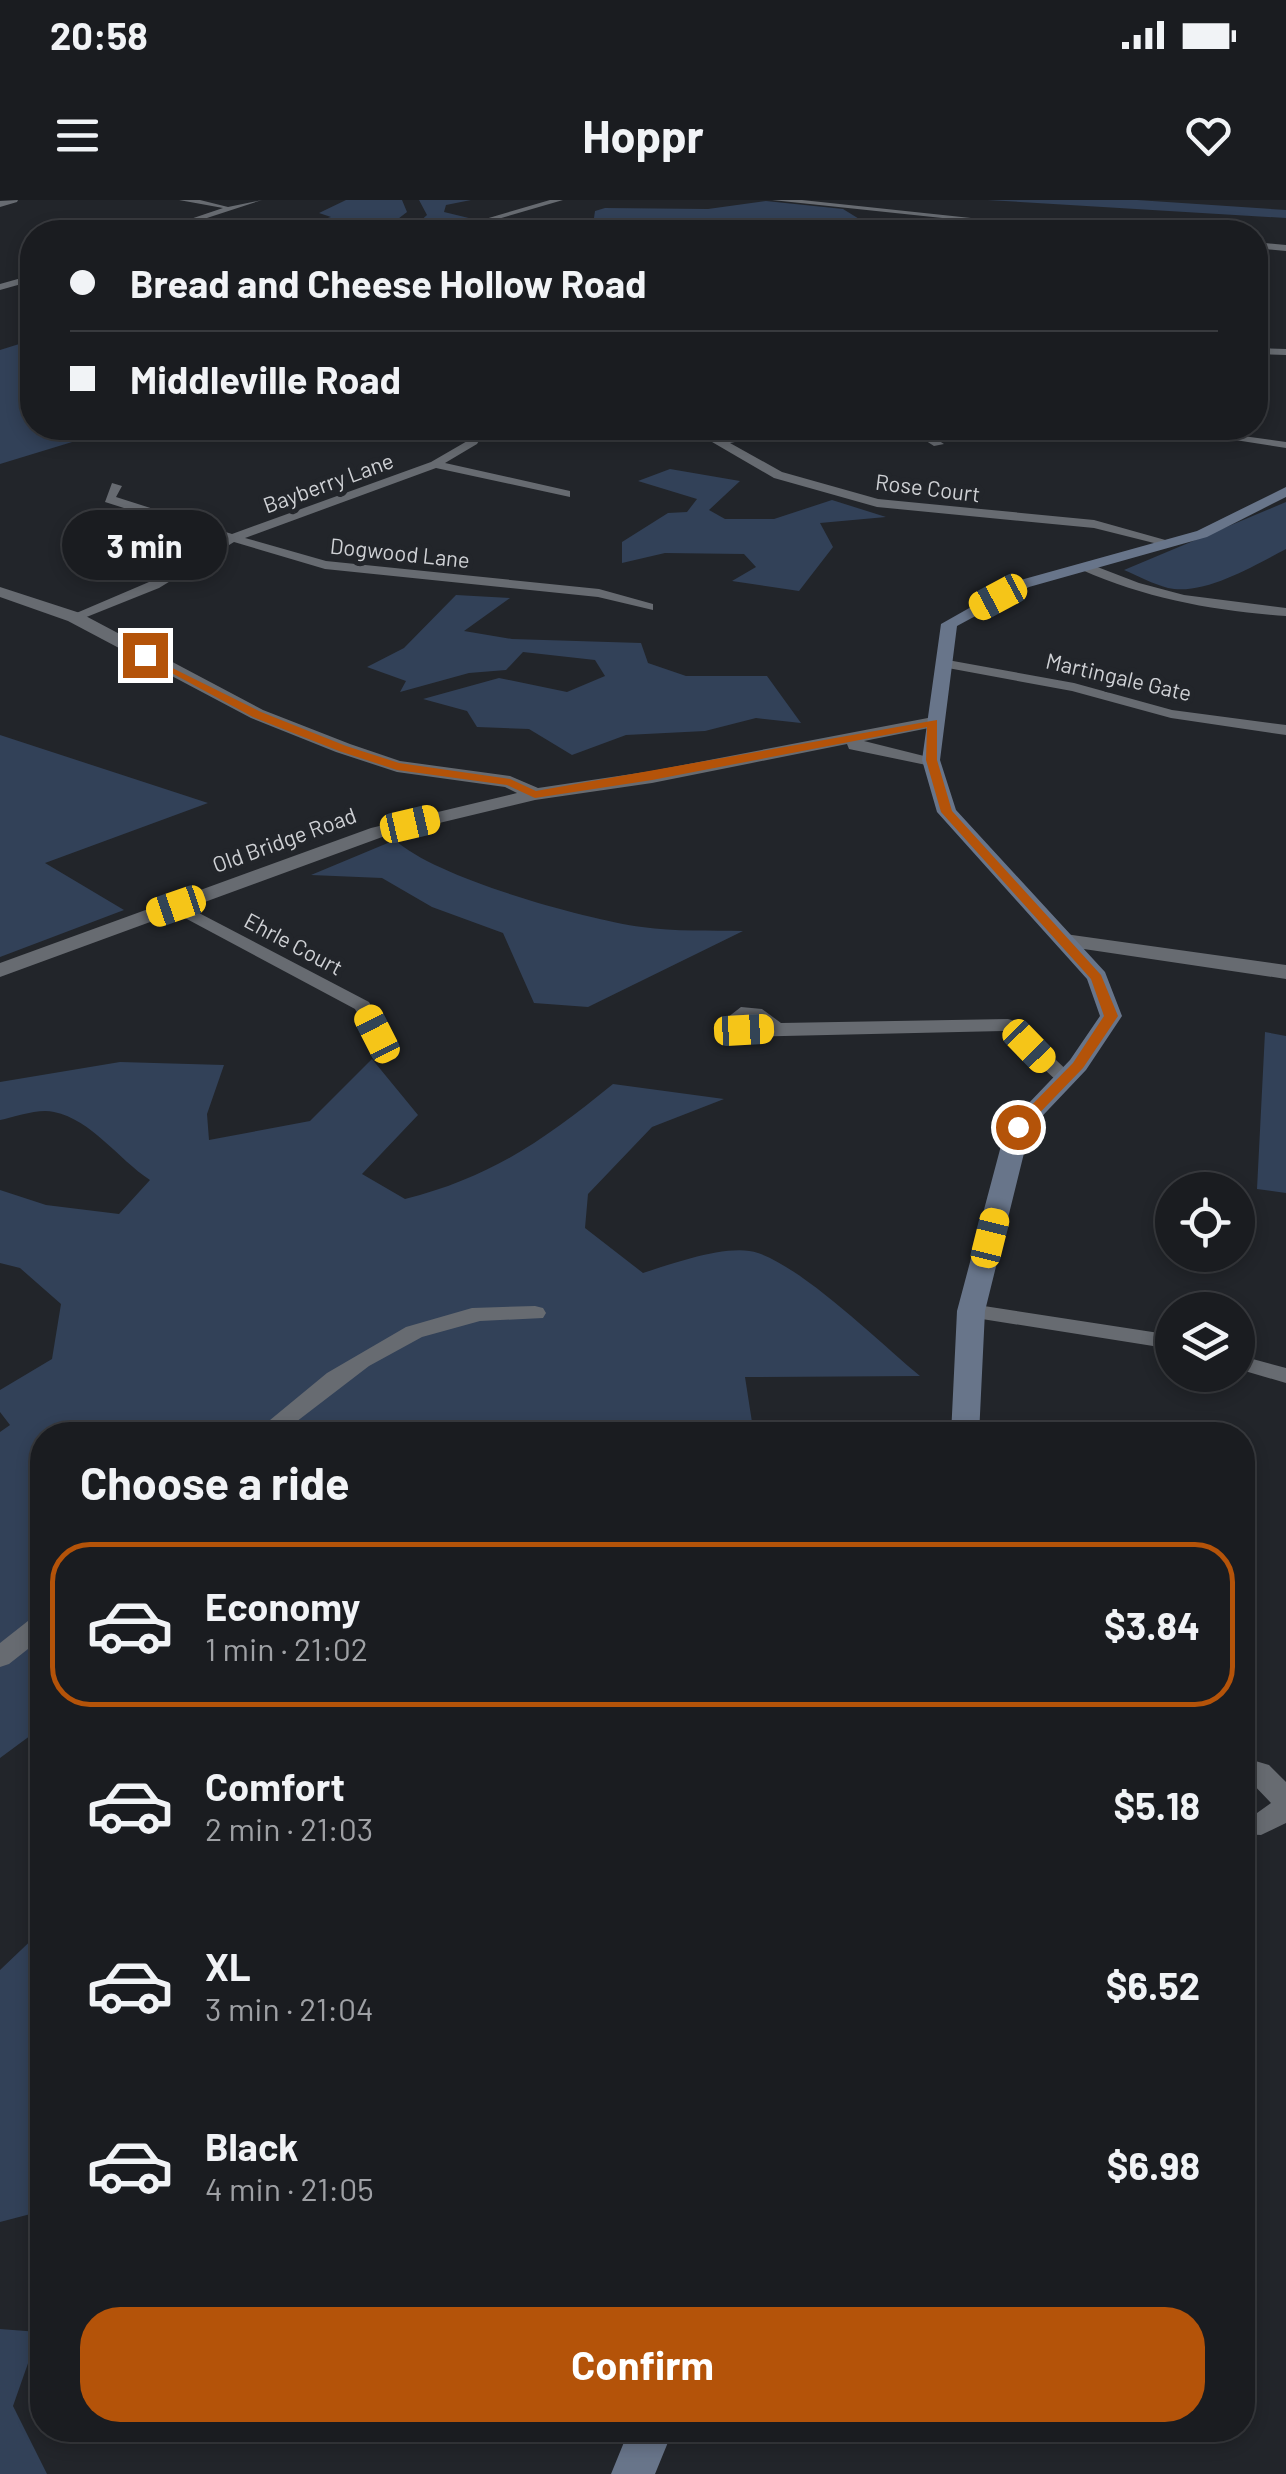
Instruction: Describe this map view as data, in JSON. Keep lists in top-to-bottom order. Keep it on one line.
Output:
{"streets":{"street":["Bayberry Lane","Rose Court","Dogwood Lane","Martingale Gate","Old Bridge Road","Ehrle Court"]},"crossings":[["Bayberry Lane","Dogwood Lane"],["Old Bridge Road","Ehrle Court"]],"page":{"status":"20:58","header":"Hoppr","banner":["Bread and Cheese Hollow Road","Middleville Road"],"bubble":"3 min","heading":"Choose a ride","list":[{"name":"Economy","note":"1 min · 21:02","value":"$3.84"},{"name":"Comfort","note":"2 min · 21:03","value":"$5.18"},{"name":"XL","note":"3 min · 21:04","value":"$6.52"},{"name":"Black","note":"4 min · 21:05","value":"$6.98"}],"buttons":"Confirm"}}
